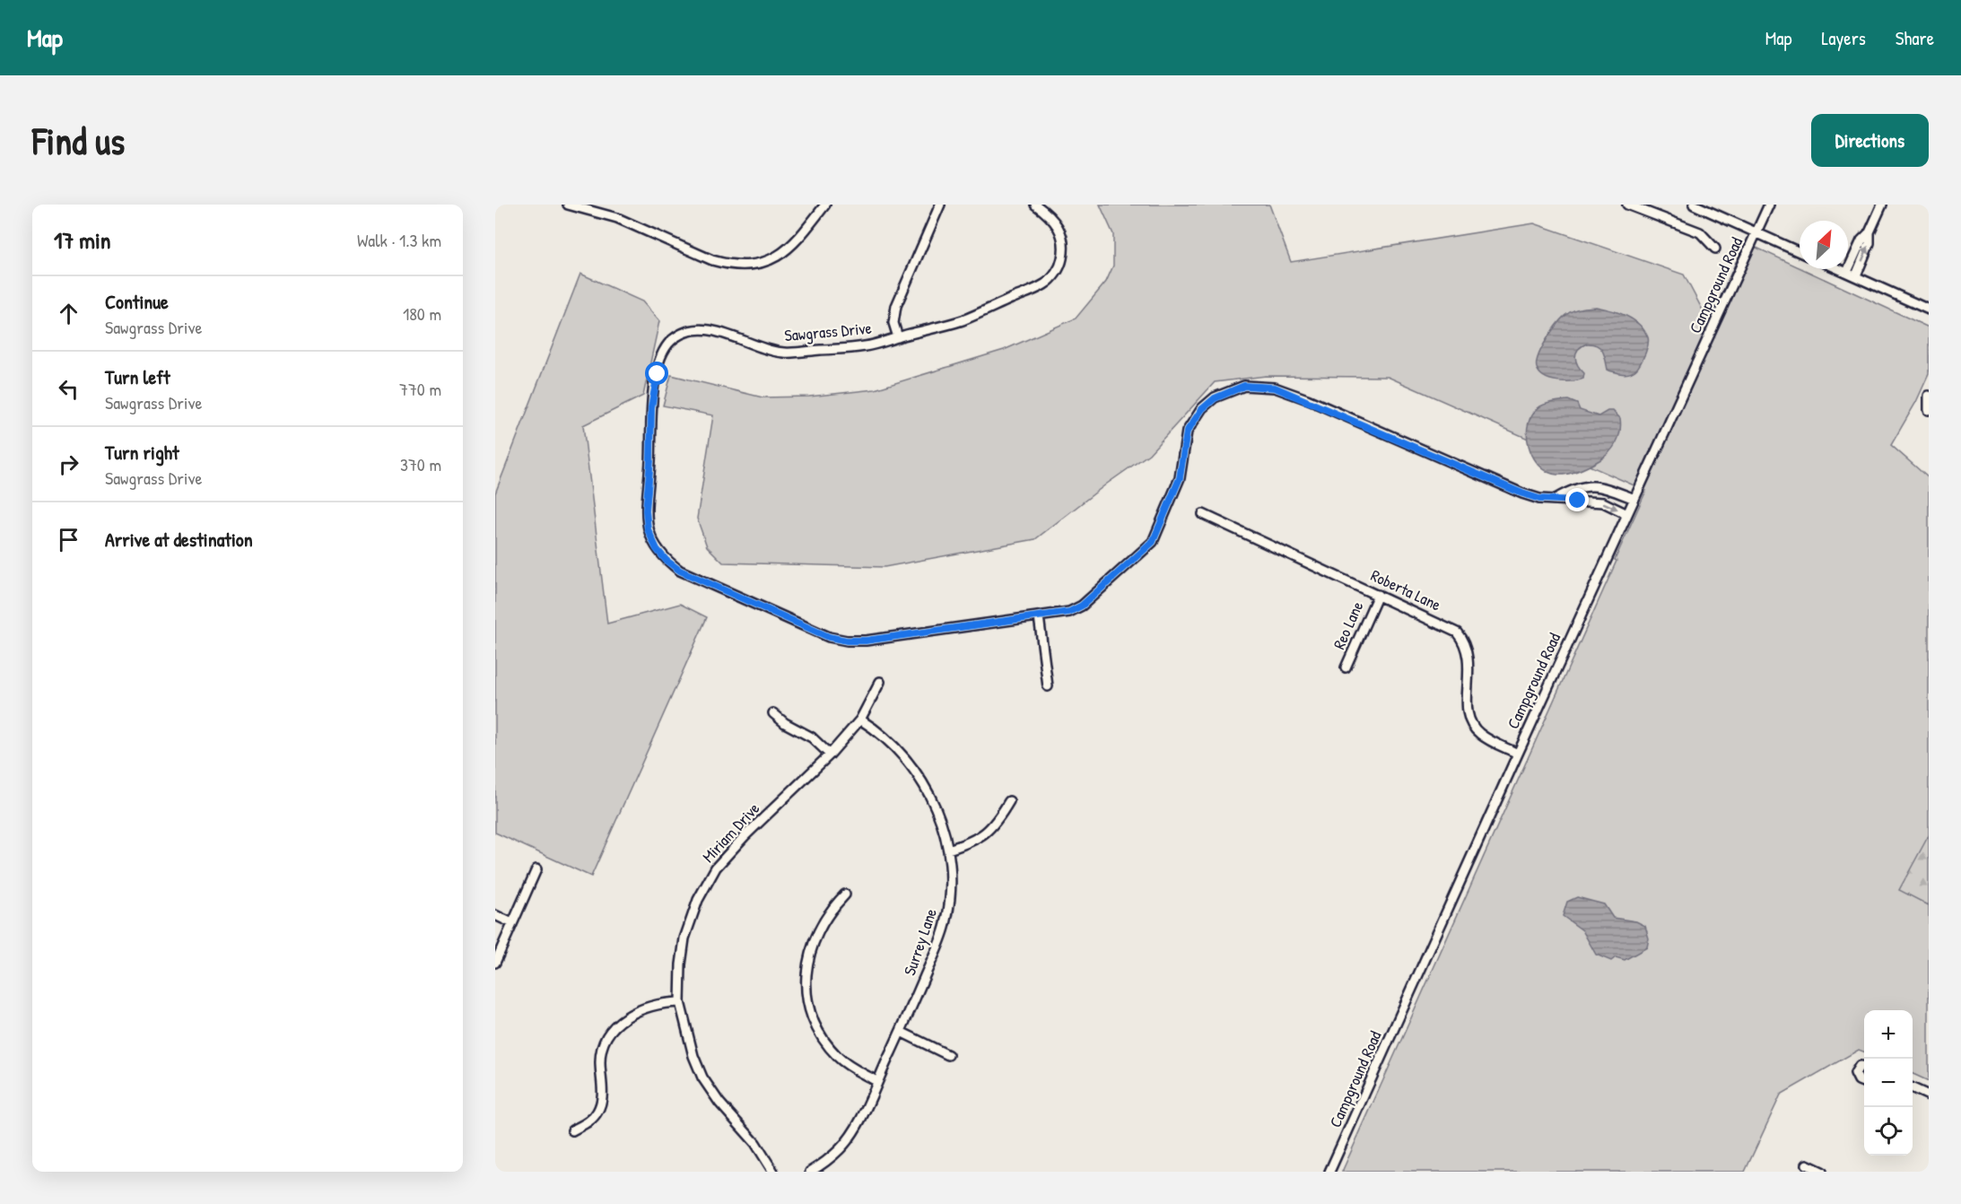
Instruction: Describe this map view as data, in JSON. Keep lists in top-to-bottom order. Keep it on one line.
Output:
{"streets":{"street":["Campground Road","Sawgrass Drive","Roberta Lane","Reo Lane","Miriam Drive","Surrey Lane"]},"crossings":[["Campground Road","Sawgrass Drive"],["Campground Road","Roberta Lane"],["Roberta Lane","Reo Lane"],["Miriam Drive","Surrey Lane"]],"north":"top right","page":{"header":"Map","nav":["Map","Layers","Share"],"buttons":"Directions","title":"Find us","heading":["17 min","Walk · 1.3 km"],"list":[["Continue","Sawgrass Drive","180 m"],["Turn left","Sawgrass Drive","770 m"],["Turn right","Sawgrass Drive","370 m"],"Arrive at destination"],"map_buttons":["+","−"]}}
